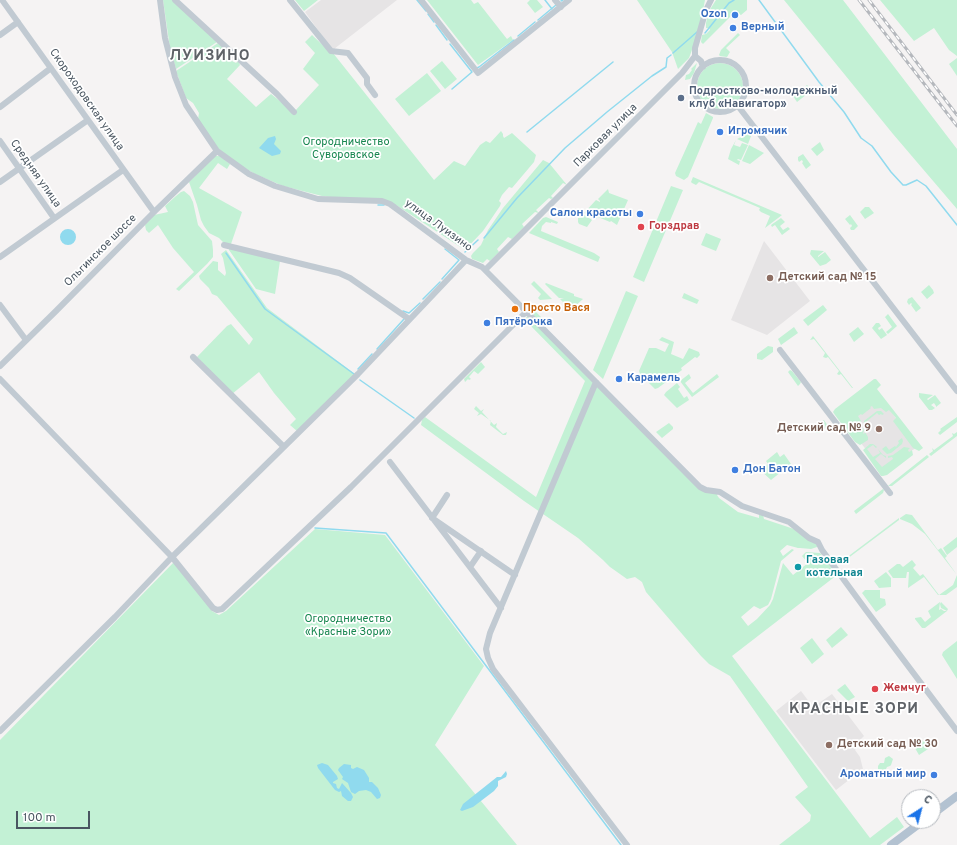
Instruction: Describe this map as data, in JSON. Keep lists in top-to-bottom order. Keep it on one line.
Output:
{"streets":{"street":["Скороходовская улица","Парковая улица","Средняя улица","улица Луизино","Ольгинское шоссе"]},"crossings":[["Скороходовская улица","Ольгинское шоссе"],["Парковая улица","улица Луизино"],["улица Луизино","Ольгинское шоссе"]],"districts":["ЛУИЗИНО","КРАСНЫЕ ЗОРИ"],"parks":["Огородничество Суворовское","Огородничество «Красные Зори»"],"places":["Ozon","Верный","Подростково-молодежный клуб «Навигатор»","Игромячик","Салон красоты","Горздрав","Детский сад № 15","Просто Вася","Пятёрочка","Карамель","Детский сад № 9","Дон Батон","Газовая котельная","Жемчуг","Детский сад № 30","Ароматный мир"],"scale_bar":"100 m","north":"top right"}
